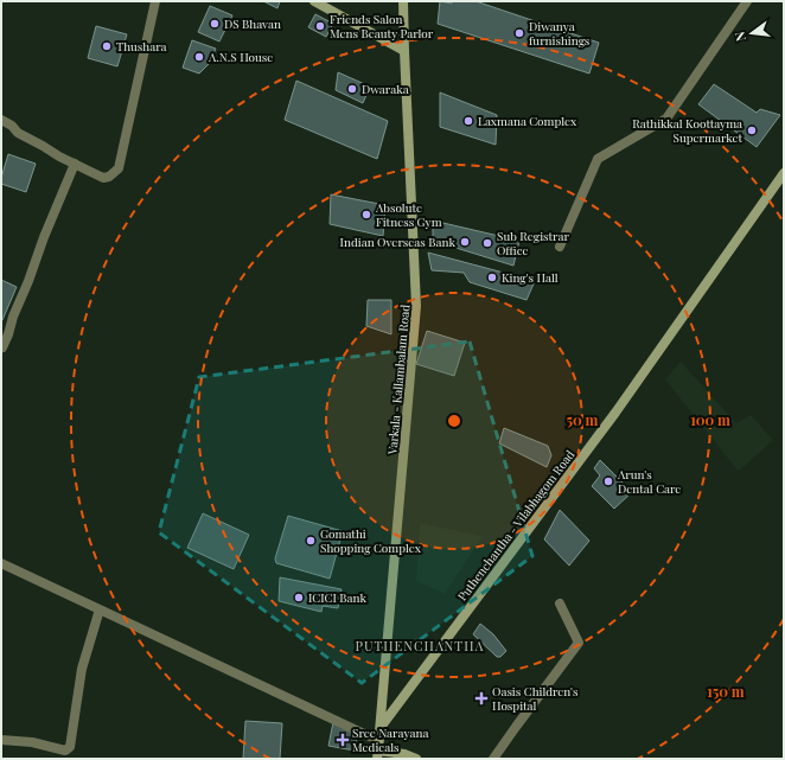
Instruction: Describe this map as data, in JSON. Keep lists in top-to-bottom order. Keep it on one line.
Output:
{"streets":{"main road":["Varkala - Kallambalam Road","Puthenchantha - Vilabhagom Road"]},"crossings":[["Varkala - Kallambalam Road","Puthenchantha - Vilabhagom Road"]],"districts":["PUTHENCHANTHA"],"places":{"other":["DS Bhavan","Friends Salon Mens Beauty Parlor","Diwanya furnishings","Thushara","A.N.S House","Dwaraka","Laxmana Complex","Rathikkal Koottayma Supermarket","Absolute Fitness Gym","Indian Overseas Bank","Sub Registrar Office","King's Hall","Arun's Dental Care","Gomathi Shopping Complex","ICICI Bank"],"health":["Oasis Children's Hospital","Sree Narayana Medicals"]},"north":"left","rings":["50 m","100 m","150 m"]}
